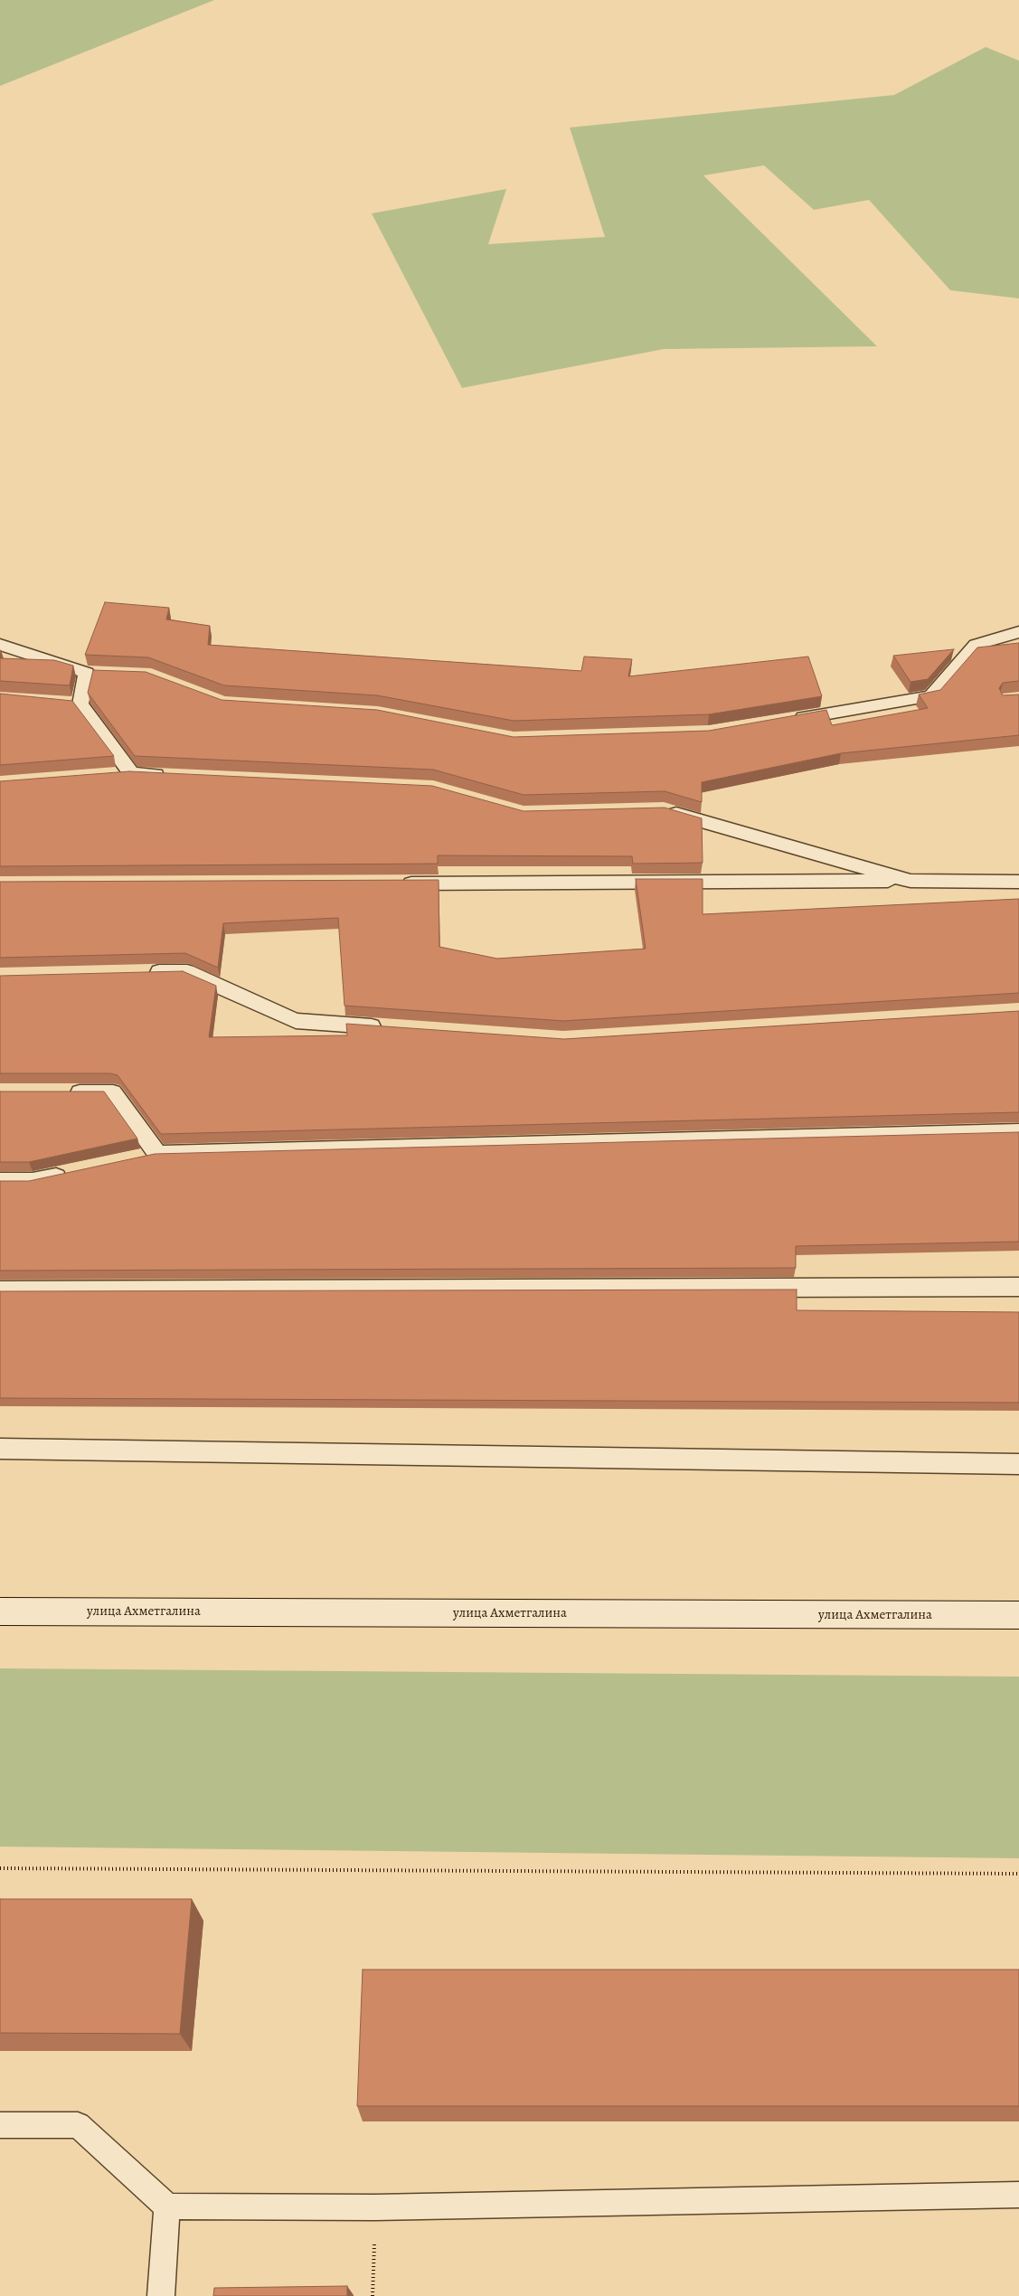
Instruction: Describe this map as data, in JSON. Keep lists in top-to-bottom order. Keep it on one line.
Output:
{"streets":{"main road":["улица Ахметгалина"]}}
